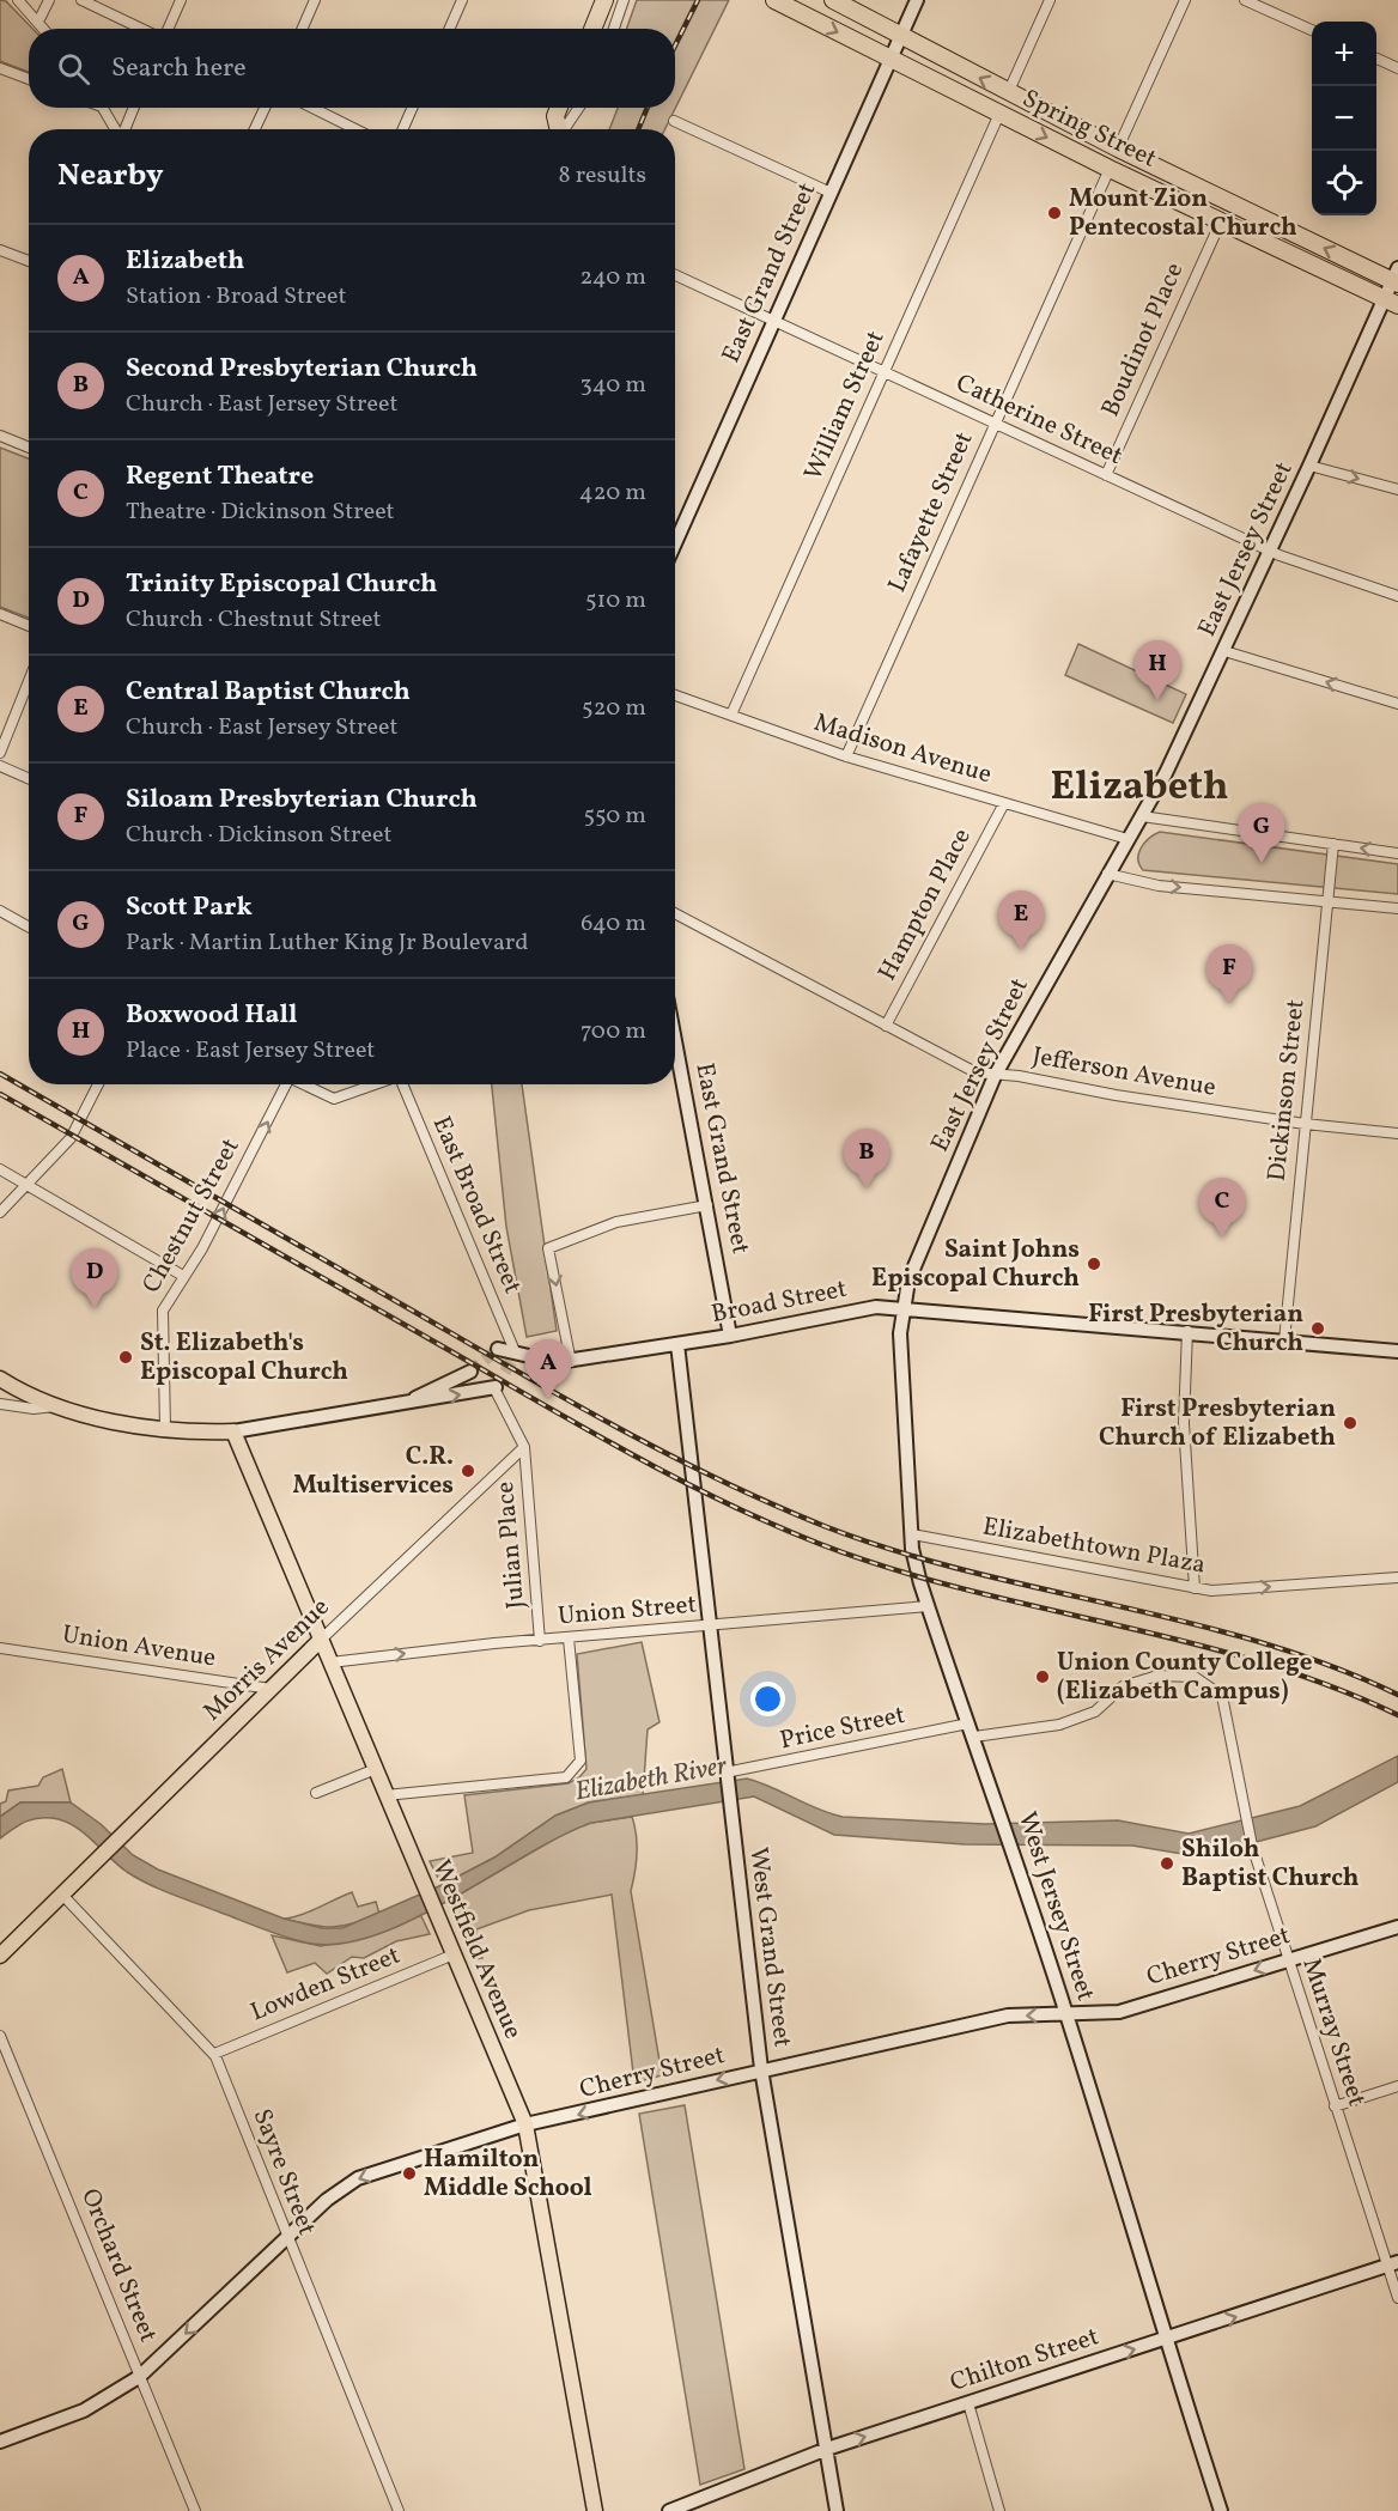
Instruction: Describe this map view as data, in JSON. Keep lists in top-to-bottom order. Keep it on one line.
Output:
{"streets":{"highway":["Spring Street"],"main road":["Morris Avenue","Westfield Avenue"],"street":["East Grand Street","Boudinot Place","William Street","Catherine Street","Lafayette Street","East Jersey Street","Madison Avenue","Hampton Place","Jefferson Avenue","Dickinson Street","East Broad Street","Chestnut Street","Broad Street","Julian Place","Elizabethtown Plaza","Union Street","Union Avenue","Price Street","West Jersey Street","West Grand Street","Cherry Street","Lowden Street","Murray Street","Sayre Street","Orchard Street","Chilton Street"]},"crossings":[["Spring Street","East Grand Street"],["Spring Street","Boudinot Place"],["Spring Street","William Street"],["Spring Street","Lafayette Street"],["Spring Street","East Jersey Street"],["East Grand Street","Catherine Street"],["East Grand Street","Broad Street"],["Boudinot Place","Catherine Street"],["William Street","Catherine Street"],["William Street","Madison Avenue"],["Catherine Street","Lafayette Street"],["Catherine Street","East Jersey Street"],["Lafayette Street","Madison Avenue"],["East Jersey Street","Madison Avenue"],["East Jersey Street","Jefferson Avenue"],["East Jersey Street","Broad Street"],["East Jersey Street","West Jersey Street"],["Madison Avenue","Hampton Place"],["Hampton Place","Jefferson Avenue"],["Jefferson Avenue","Dickinson Street"],["Dickinson Street","Broad Street"],["Broad Street","West Jersey Street"],["Broad Street","West Grand Street"],["Julian Place","Union Street"],["Julian Place","Morris Avenue"],["Elizabethtown Plaza","West Jersey Street"],["Union Street","West Jersey Street"],["Union Street","West Grand Street"],["Union Street","Westfield Avenue"],["Union Avenue","Morris Avenue"],["Morris Avenue","Westfield Avenue"],["Morris Avenue","Sayre Street"],["Price Street","West Jersey Street"],["Price Street","West Grand Street"],["Price Street","Murray Street"],["West Jersey Street","Cherry Street"],["West Jersey Street","Chilton Street"],["West Grand Street","Cherry Street"],["West Grand Street","Chilton Street"],["Westfield Avenue","Cherry Street"],["Westfield Avenue","Lowden Street"],["Cherry Street","Murray Street"],["Cherry Street","Sayre Street"],["Cherry Street","Orchard Street"],["Lowden Street","Sayre Street"],["Murray Street","Chilton Street"]],"one_way":["Chestnut Street","Elizabethtown Plaza","Union Street","Cherry Street","Chilton Street"],"districts":["Elizabeth"],"water":["Elizabeth River"],"places":["Mount Zion Pentecostal Church","Saint Johns Episcopal Church","First Presbyterian Church","St. Elizabeth's Episcopal Church","First Presbyterian Church of Elizabeth","C.R. Multiservices","Union County College (Elizabeth Campus)","Shiloh Baptist Church","Hamilton Middle School"],"page":{"map_buttons":["+","−"],"search":"Search here","heading":["Nearby","8 results"],"list":[{"mark":"A","name":"Elizabeth","note":"Station · Broad Street","value":"240 m"},{"mark":"B","name":"Second Presbyterian Church","note":"Church · East Jersey Street","value":"340 m"},{"mark":"C","name":"Regent Theatre","note":"Theatre · Dickinson Street","value":"420 m"},{"mark":"D","name":"Trinity Episcopal Church","note":"Church · Chestnut Street","value":"510 m"},{"mark":"E","name":"Central Baptist Church","note":"Church · East Jersey Street","value":"520 m"},{"mark":"F","name":"Siloam Presbyterian Church","note":"Church · Dickinson Street","value":"550 m"},{"mark":"G","name":"Scott Park","note":"Park · Martin Luther King Jr Boulevard","value":"640 m"},{"mark":"H","name":"Boxwood Hall","note":"Place · East Jersey Street","value":"700 m"}],"pins":["H","G","E","F","B","C","D","A"]}}
